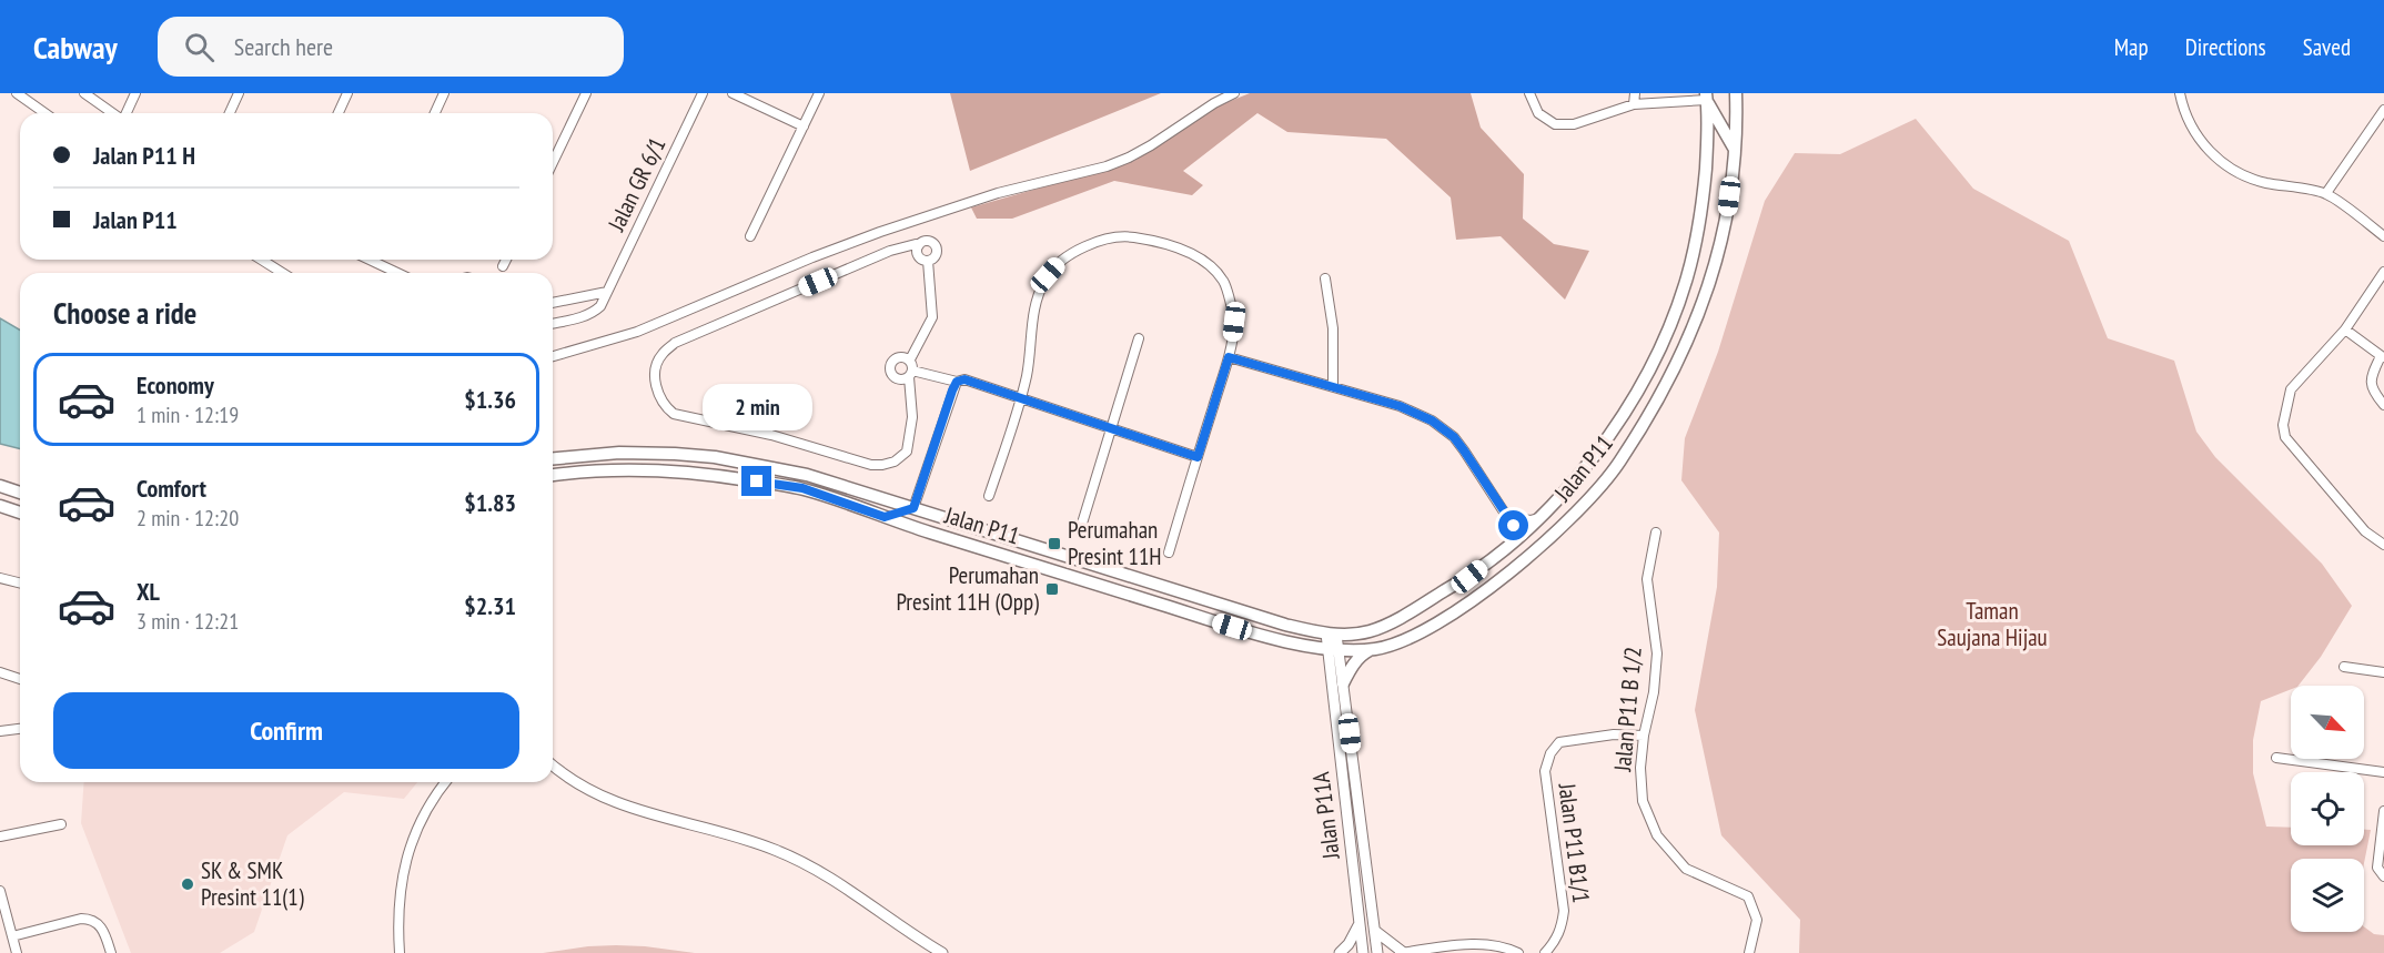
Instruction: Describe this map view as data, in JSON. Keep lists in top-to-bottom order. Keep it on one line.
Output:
{"streets":{"main road":["Jalan P11"],"street":["Jalan GR 6/1","Jalan P11 B 1/2","Jalan P11A","Jalan P11 B1/1"]},"crossings":[["Jalan P11","Jalan P11A"],["Jalan P11 B 1/2","Jalan P11 B1/1"]],"parks":["Taman Saujana Hijau"],"places":{"transit":["Perumahan Presint 11H","Perumahan Presint 11H (Opp)"],"other":["SK & SMK Presint 11(1)"]},"north":"bottom right","page":{"header":"Cabway","search":"Search here","nav":["Map","Directions","Saved"],"banner":["Jalan P11 H","Jalan P11"],"heading":"Choose a ride","list":[{"name":"Economy","note":"1 min · 12:19","value":"$1.36"},{"name":"Comfort","note":"2 min · 12:20","value":"$1.83"},{"name":"XL","note":"3 min · 12:21","value":"$2.31"}],"bubble":"2 min","buttons":"Confirm"}}
